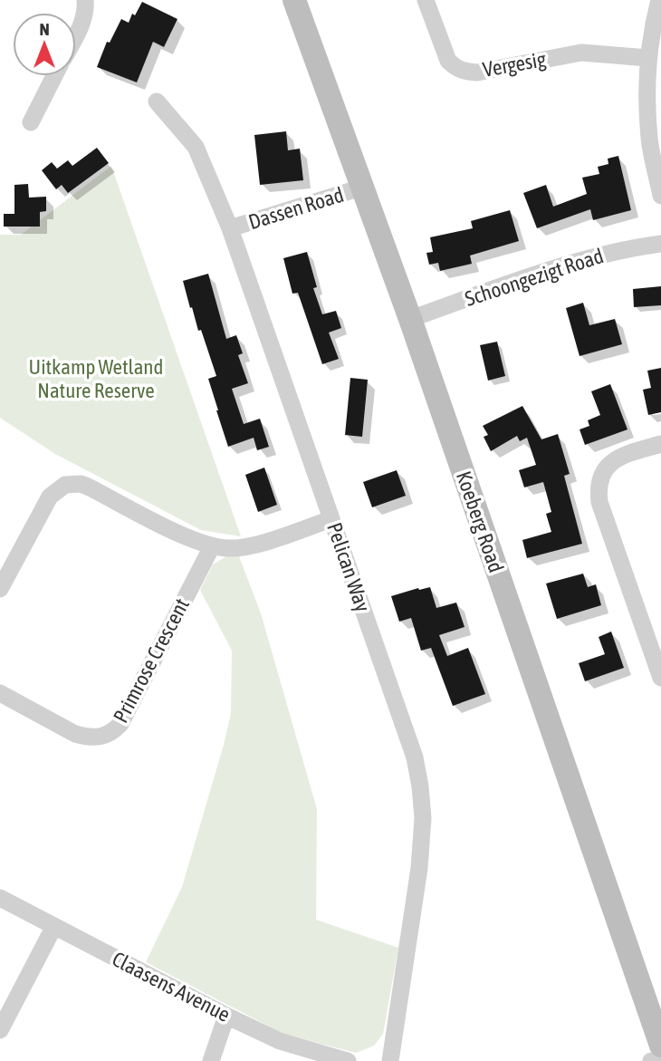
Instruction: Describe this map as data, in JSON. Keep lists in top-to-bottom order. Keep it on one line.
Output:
{"streets":{"main road":["Koeberg Road"],"street":["Vergesig","Dassen Road","Schoongezigt Road","Pelican Way","Primrose Crescent","Claasens Avenue"]},"crossings":[["Dassen Road","Koeberg Road"],["Dassen Road","Pelican Way"],["Schoongezigt Road","Koeberg Road"]],"parks":["Uitkamp Wetland Nature Reserve"],"north":"top"}
